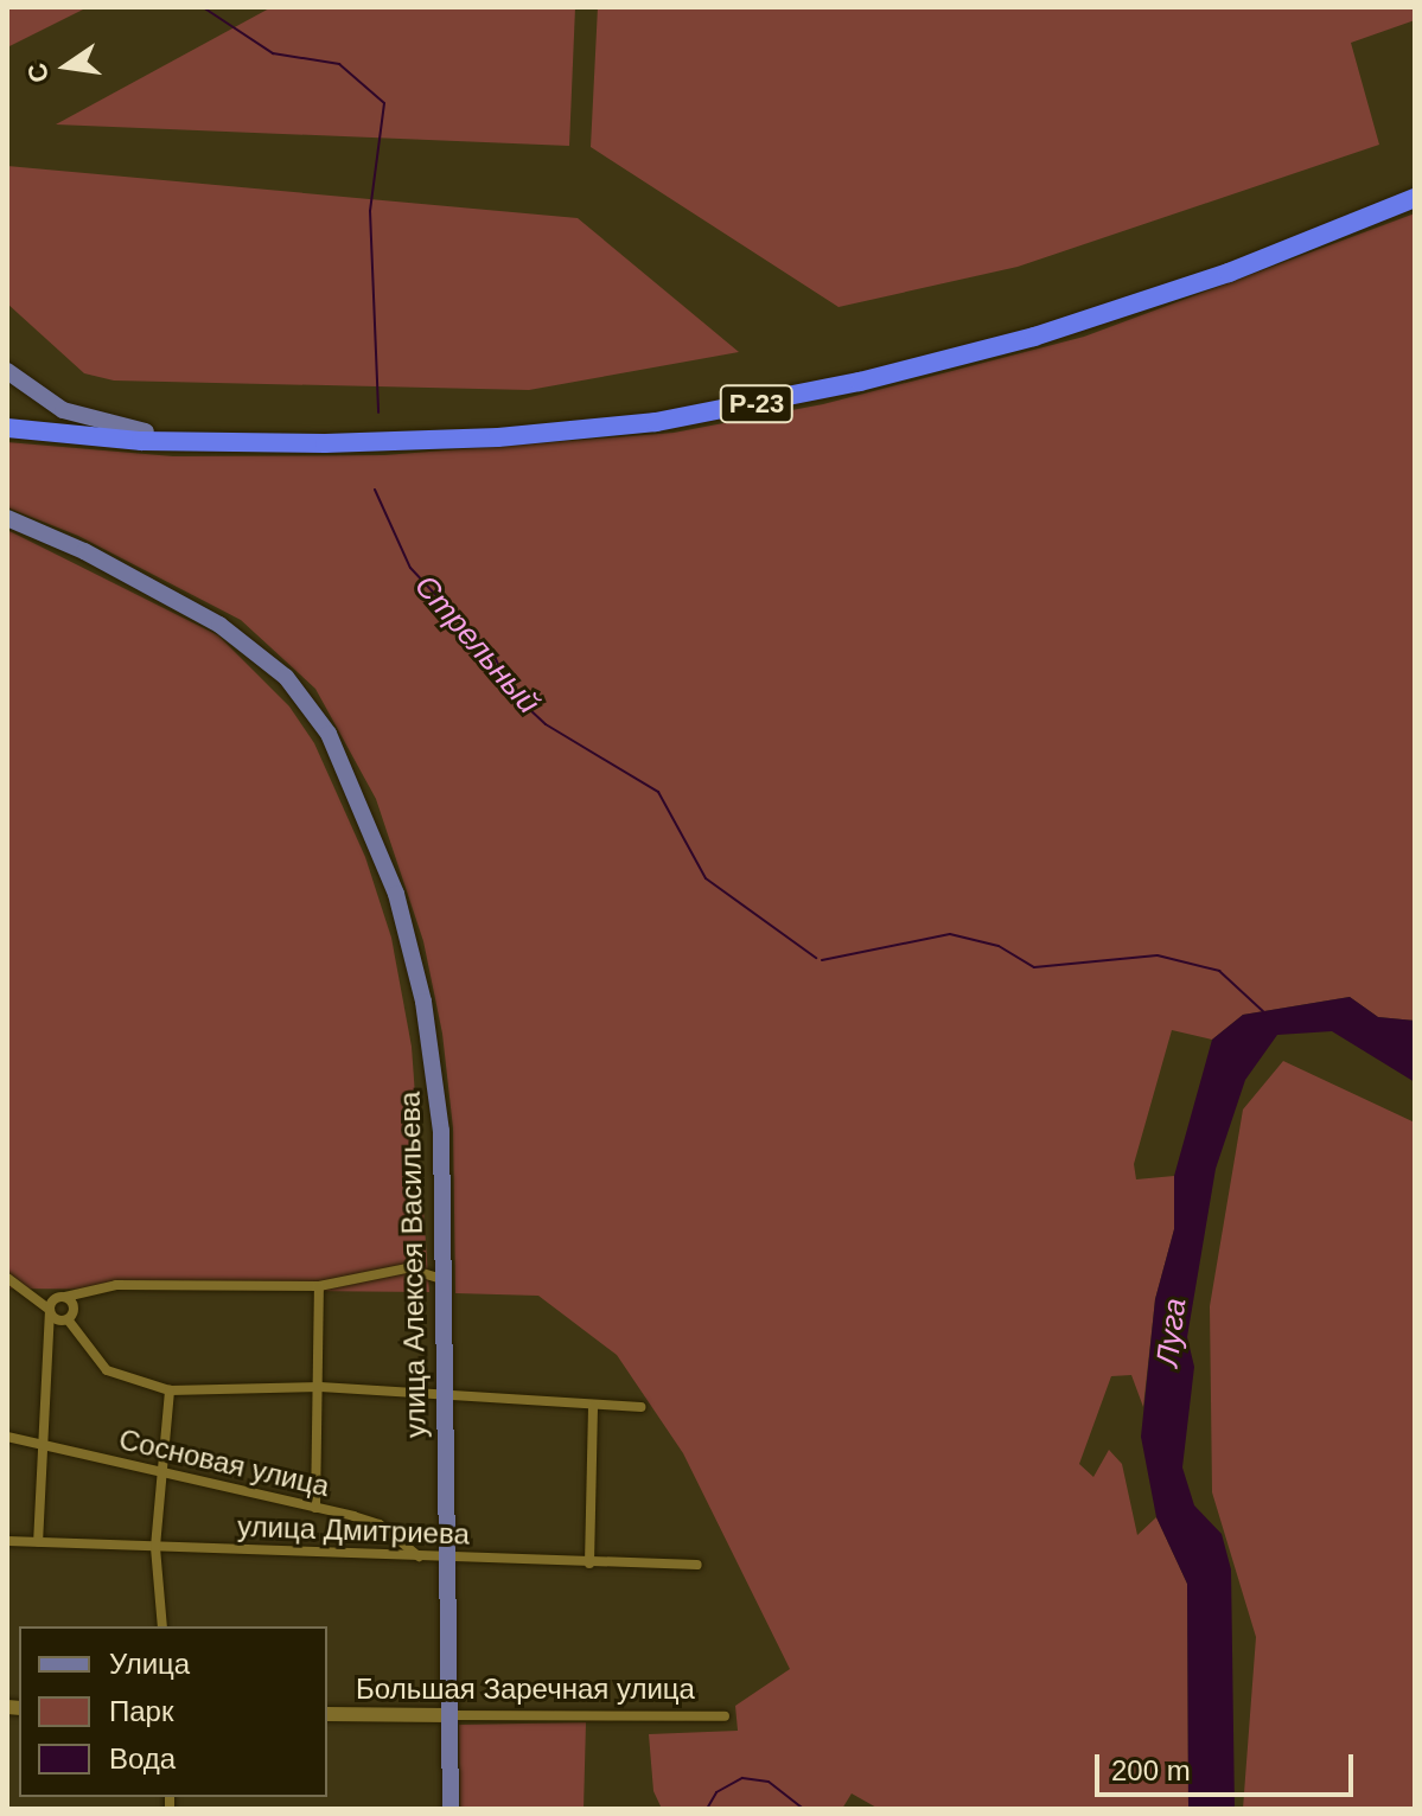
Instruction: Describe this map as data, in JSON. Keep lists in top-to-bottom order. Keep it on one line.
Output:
{"streets":{"highway":["Р-23"],"main road":["улица Алексея Васильева"],"street":["Сосновая улица","улица Дмитриева","Большая Заречная улица"]},"crossings":[["улица Алексея Васильева","улица Дмитриева"],["улица Алексея Васильева","Большая Заречная улица"],["Сосновая улица","улица Дмитриева"]],"water":["Стрельный","Луга"],"legend":["Улица","Парк","Вода"],"scale_bar":"200 m","north":"left"}
